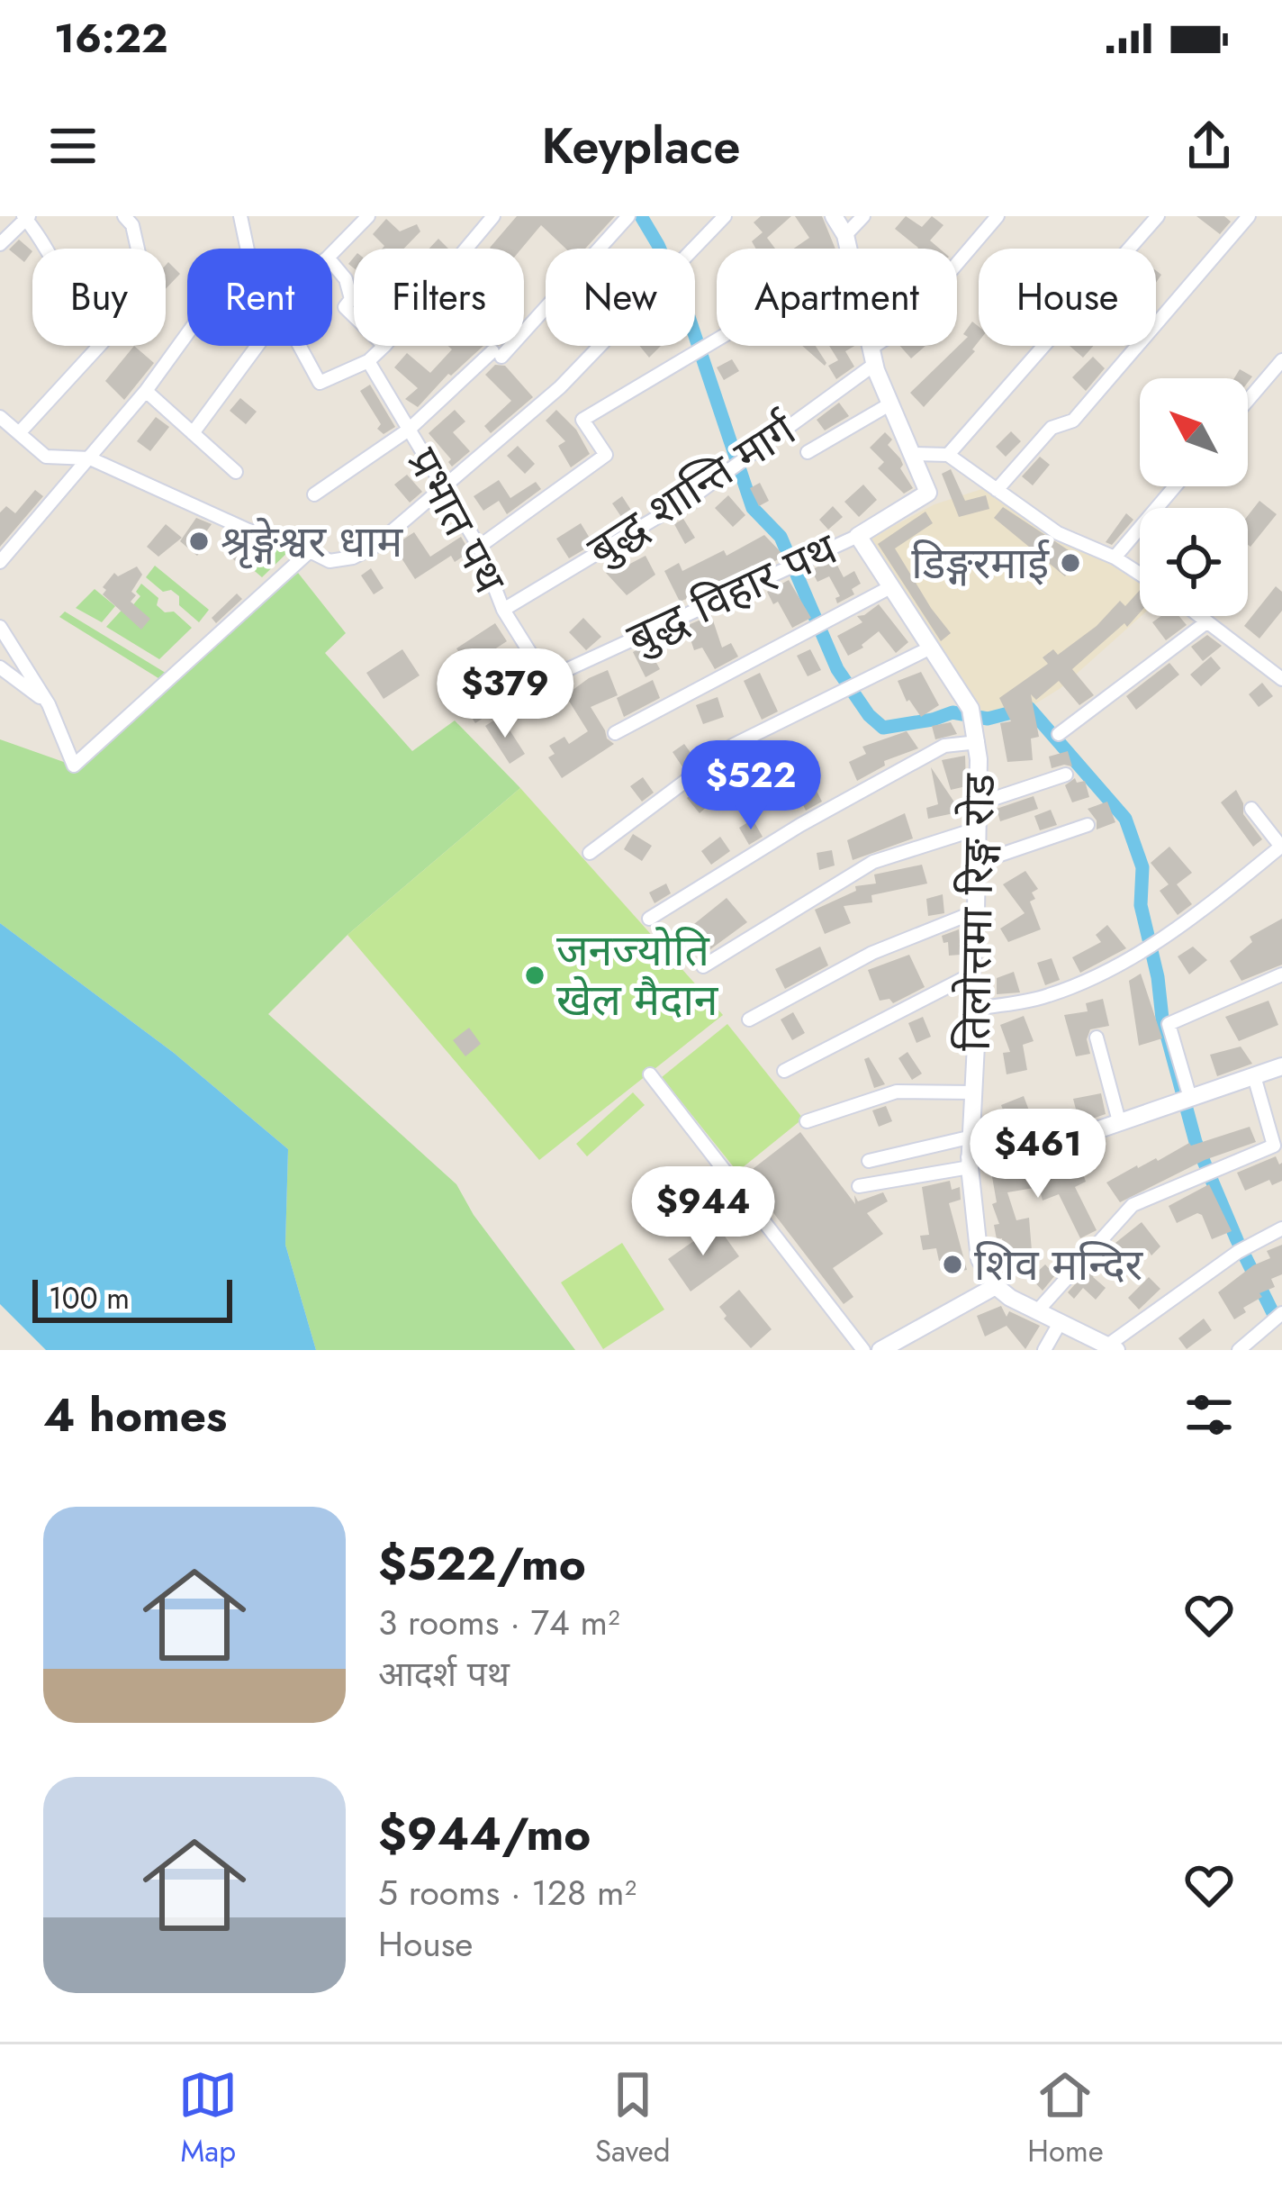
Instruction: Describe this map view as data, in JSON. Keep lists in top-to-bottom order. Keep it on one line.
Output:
{"streets":{"street":["बुद्ध शान्ति मार्ग","प्रभात पथ","बुद्ध विहार पथ","तिलोत्तमा रिङ्ग रोड"]},"crossings":[["बुद्ध शान्ति मार्ग","प्रभात पथ"],["प्रभात पथ","बुद्ध विहार पथ"],["बुद्ध विहार पथ","तिलोत्तमा रिङ्ग रोड"]],"places":["श्रृङ्गेश्वर धाम","डिङ्गरमाई","जनज्योति खेल मैदान","शिव मन्दिर"],"scale_bar":"100 m","north":"top left","page":{"status":"16:22","header":"Keyplace","chip":["Buy","Rent","Filters","New","Apartment","House"],"price":["$379","$522","$461","$944"],"scale":"100 m","heading":"4 homes","list":[{"name":"$522/mo","note":"3 rooms · 74 m² · आदर्श पथ"},{"name":"$944/mo","note":"5 rooms · 128 m² · House"}],"tabs":["Map","Saved","Home"]}}
